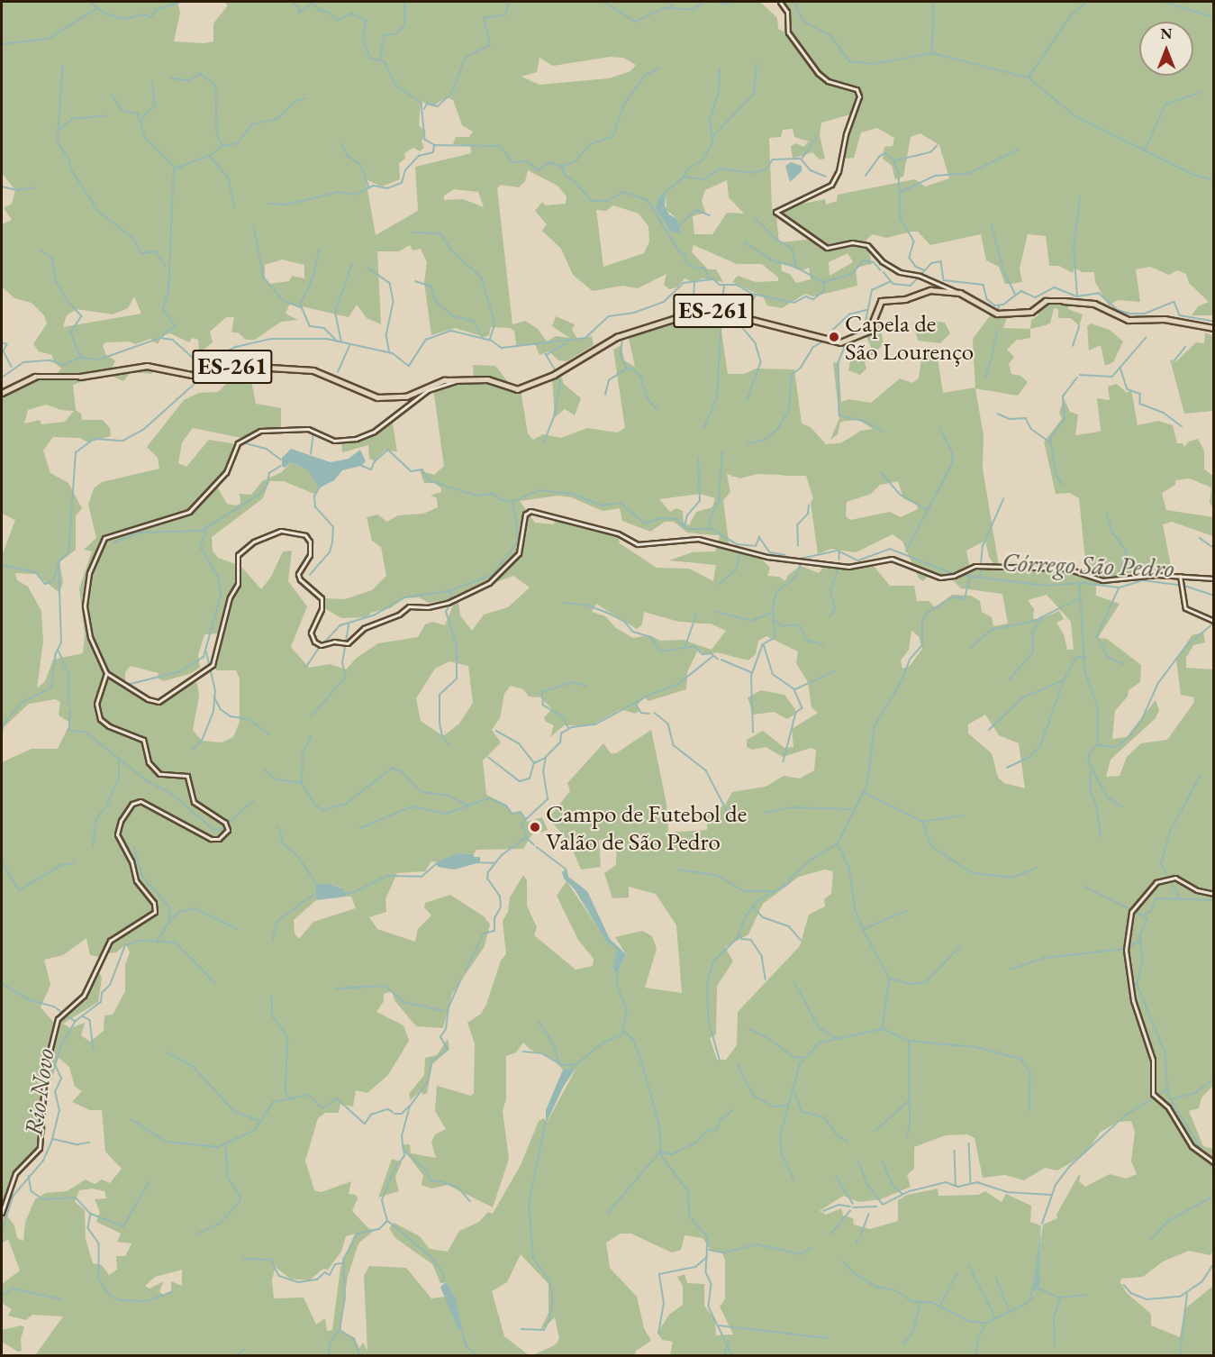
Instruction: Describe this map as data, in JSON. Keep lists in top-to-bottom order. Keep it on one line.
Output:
{"streets":{"main road":["ES-261"]},"water":["Córrego São Pedro","Rio Novo"],"places":["Capela de São Lourenço","Campo de Futebol de Valão de São Pedro"],"north":"top"}
